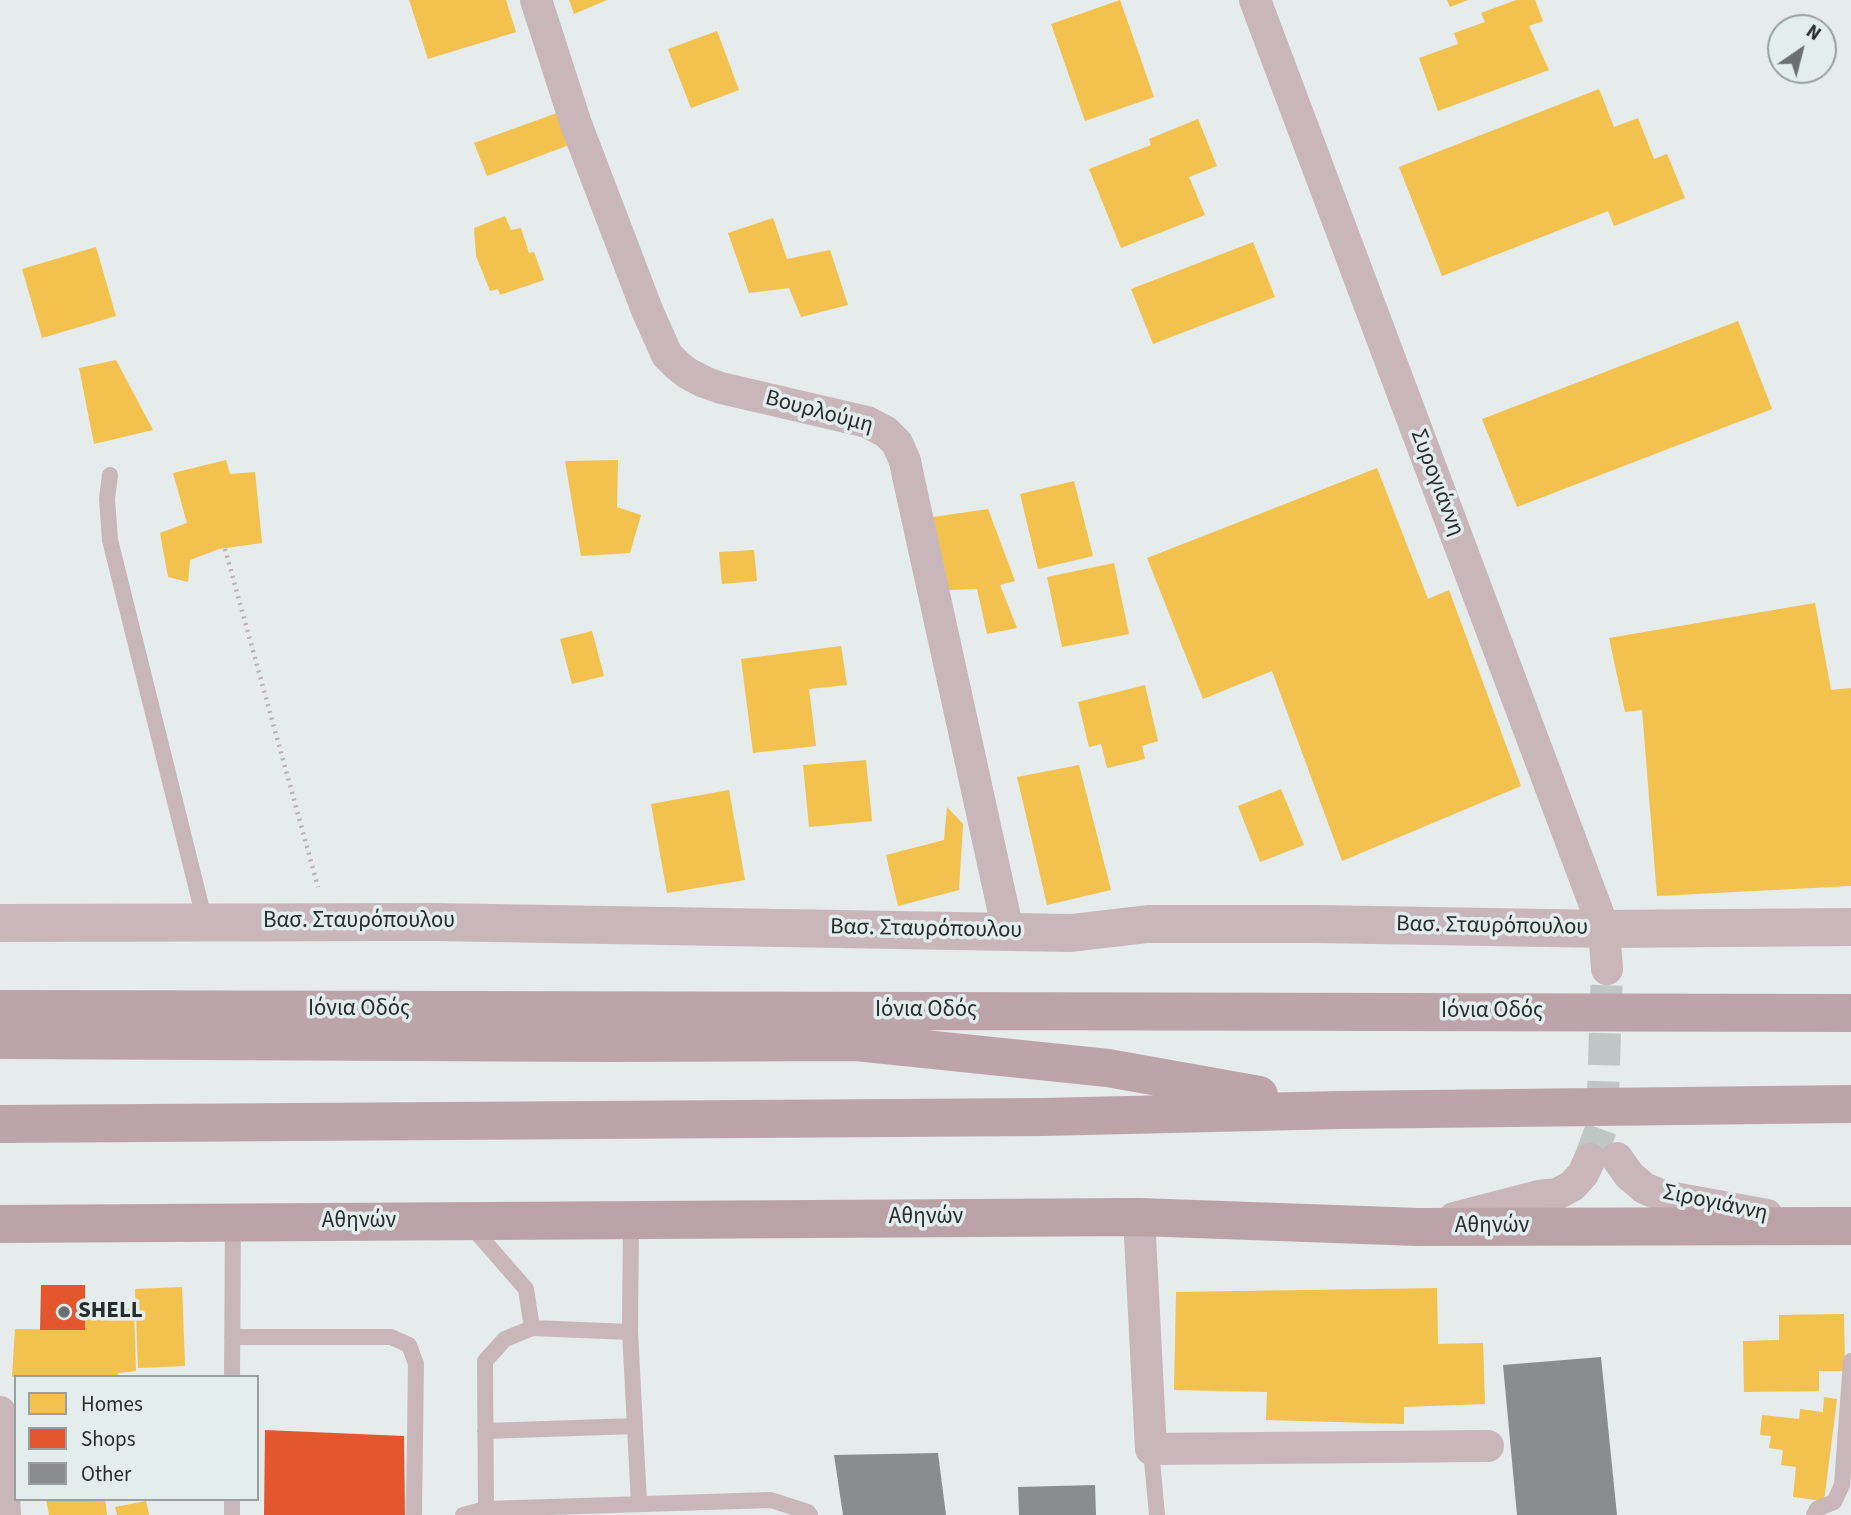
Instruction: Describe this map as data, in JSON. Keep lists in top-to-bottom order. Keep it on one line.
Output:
{"streets":{"highway":["Ιόνια Οδός"],"main road":["Αθηνών"],"street":["Βουρλούμη","Συρογιάννη","Βασ. Σταυρόπουλου","Σιρογιάννη"]},"crossings":[["Βουρλούμη","Βασ. Σταυρόπουλου"],["Συρογιάννη","Βασ. Σταυρόπουλου"],["Σιρογιάννη","Αθηνών"]],"places":["SHELL"],"legend":["Homes","Shops","Other"],"north":"top right"}
